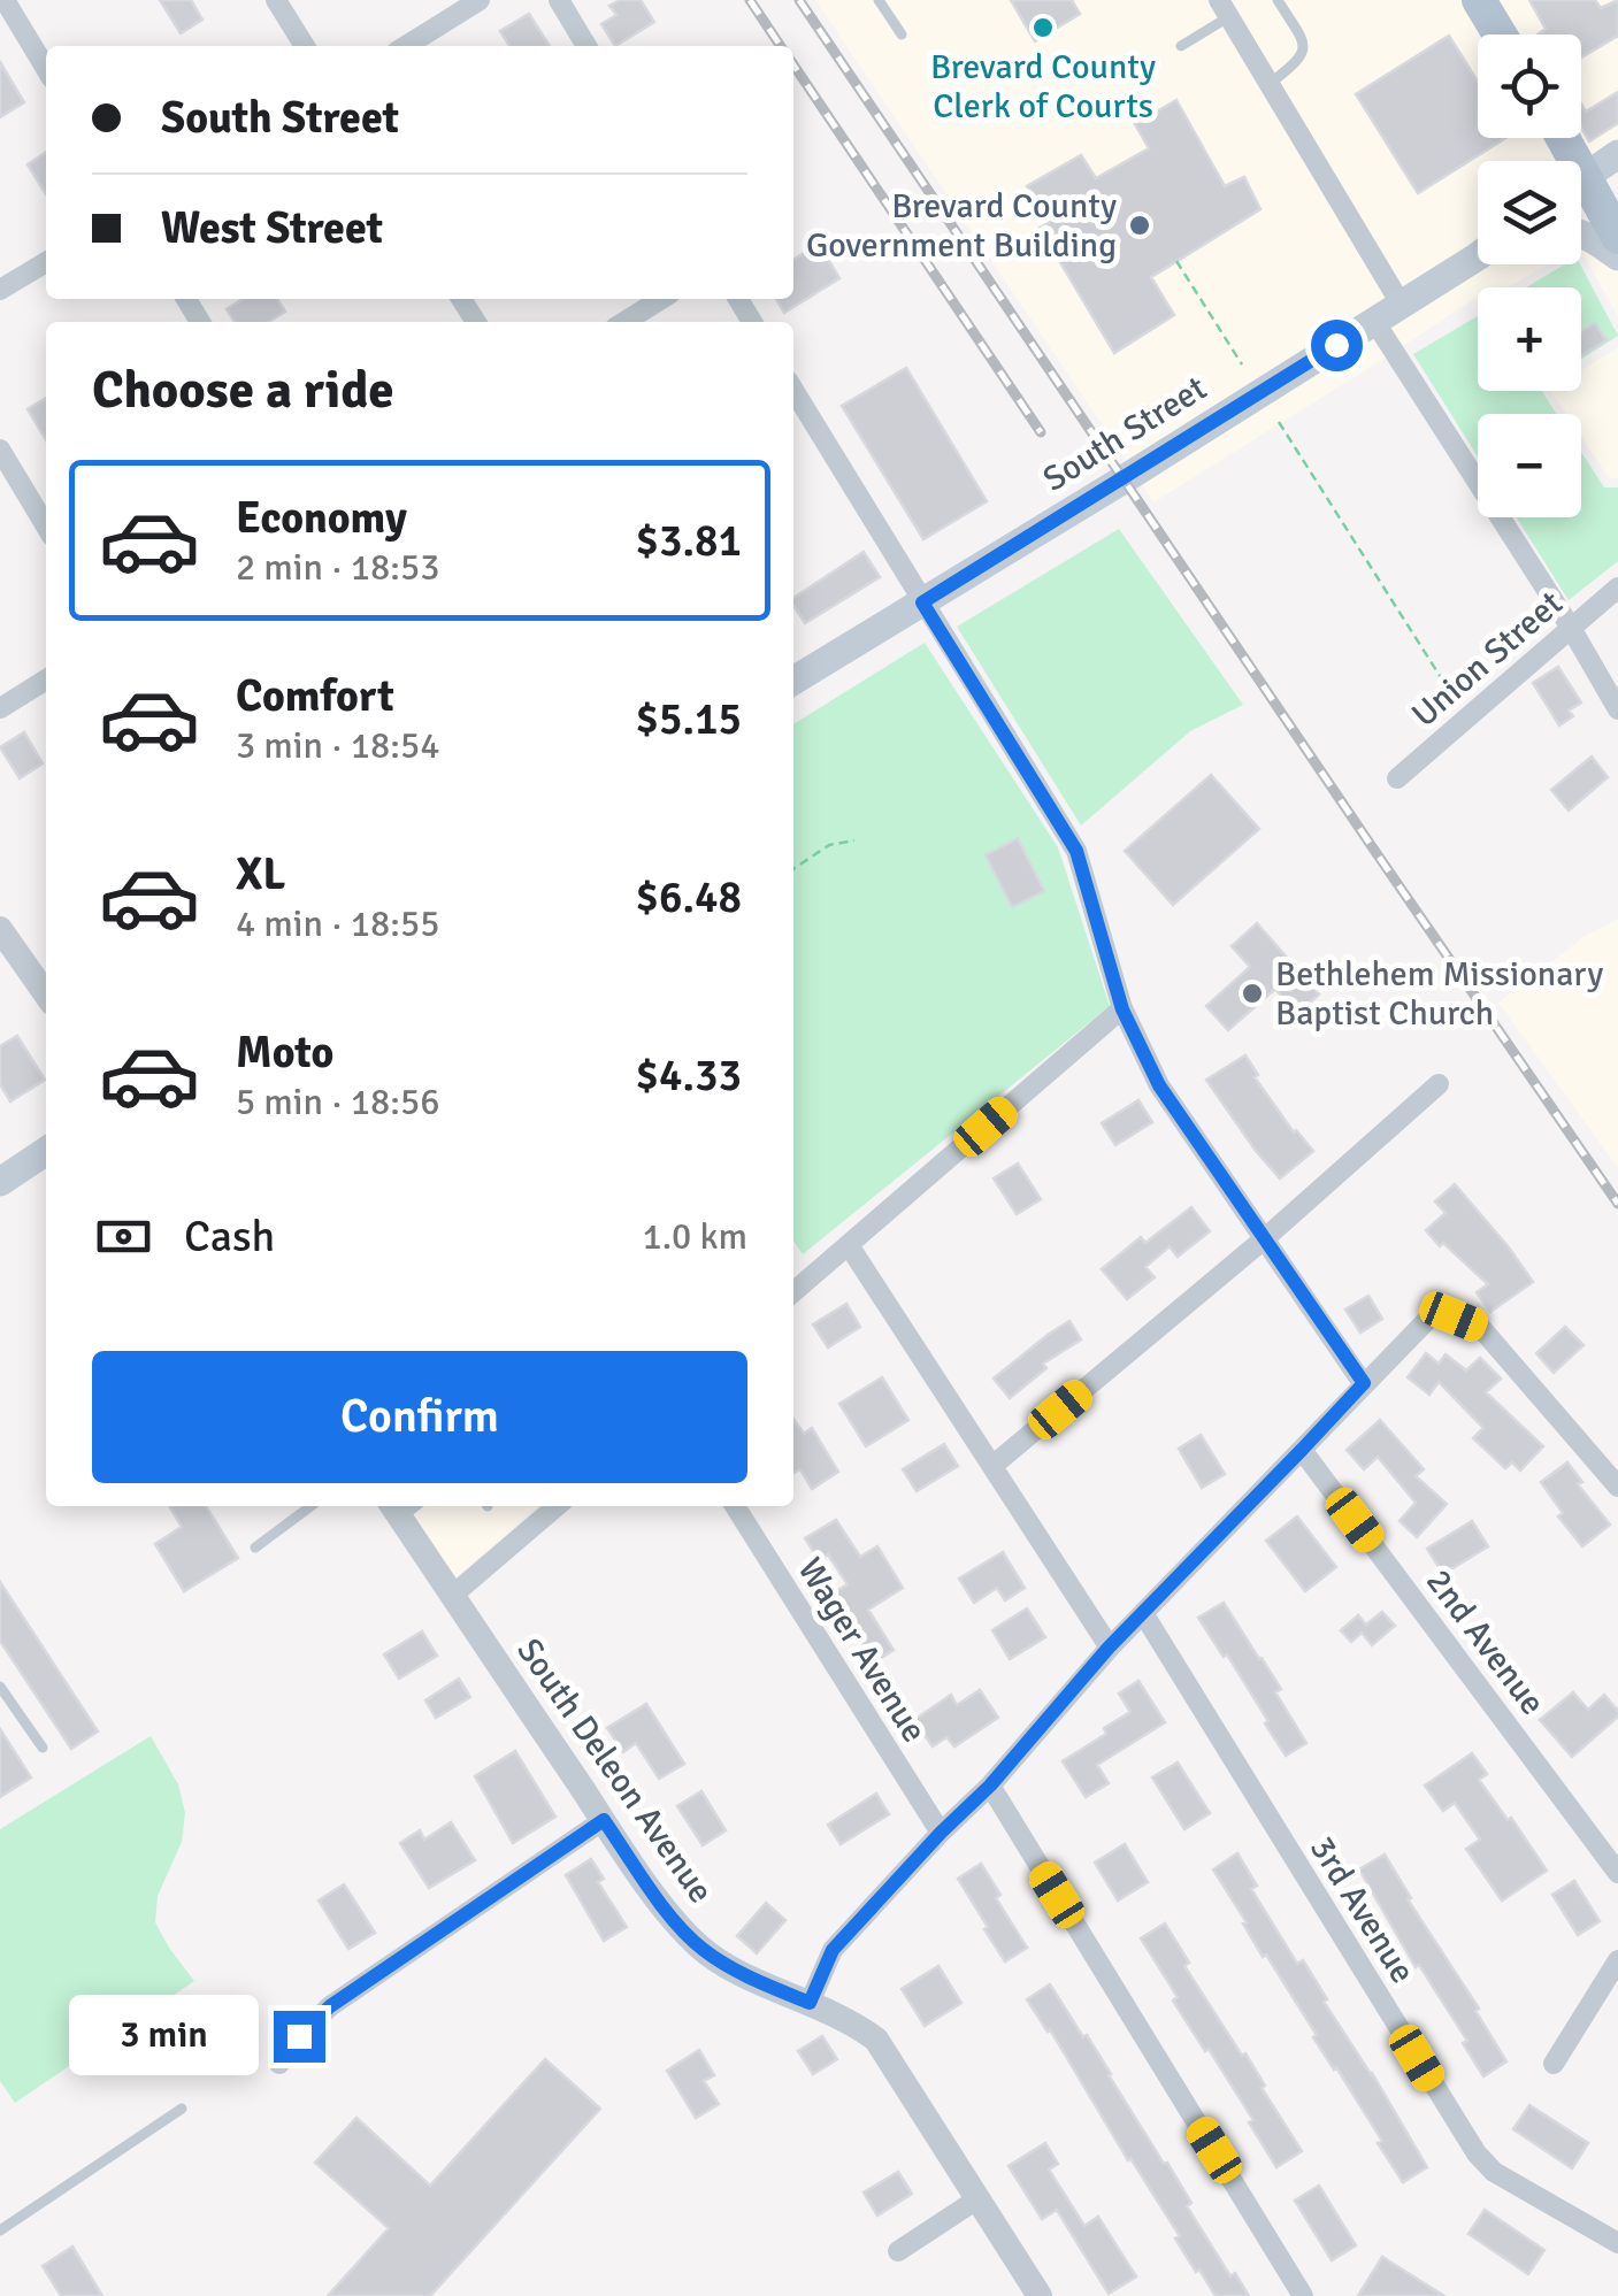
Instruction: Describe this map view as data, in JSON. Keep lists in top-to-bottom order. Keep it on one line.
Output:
{"streets":{"main road":["South Street"],"street":["Union Street","2nd Avenue","Wager Avenue","South Deleon Avenue","3rd Avenue"]},"places":["Brevard County Clerk of Courts","Brevard County Government Building","Bethlehem Missionary Baptist Church"],"page":{"map_buttons":["+","−"],"banner":["South Street","West Street"],"heading":"Choose a ride","list":[{"name":"Economy","note":"2 min · 18:53","value":"$3.81"},{"name":"Comfort","note":"3 min · 18:54","value":"$5.15"},{"name":"XL","note":"4 min · 18:55","value":"$6.48"},{"name":"Moto","note":"5 min · 18:56","value":"$4.33"}],"pay":["Cash","1.0 km"],"buttons":"Confirm","bubble":"3 min"}}
